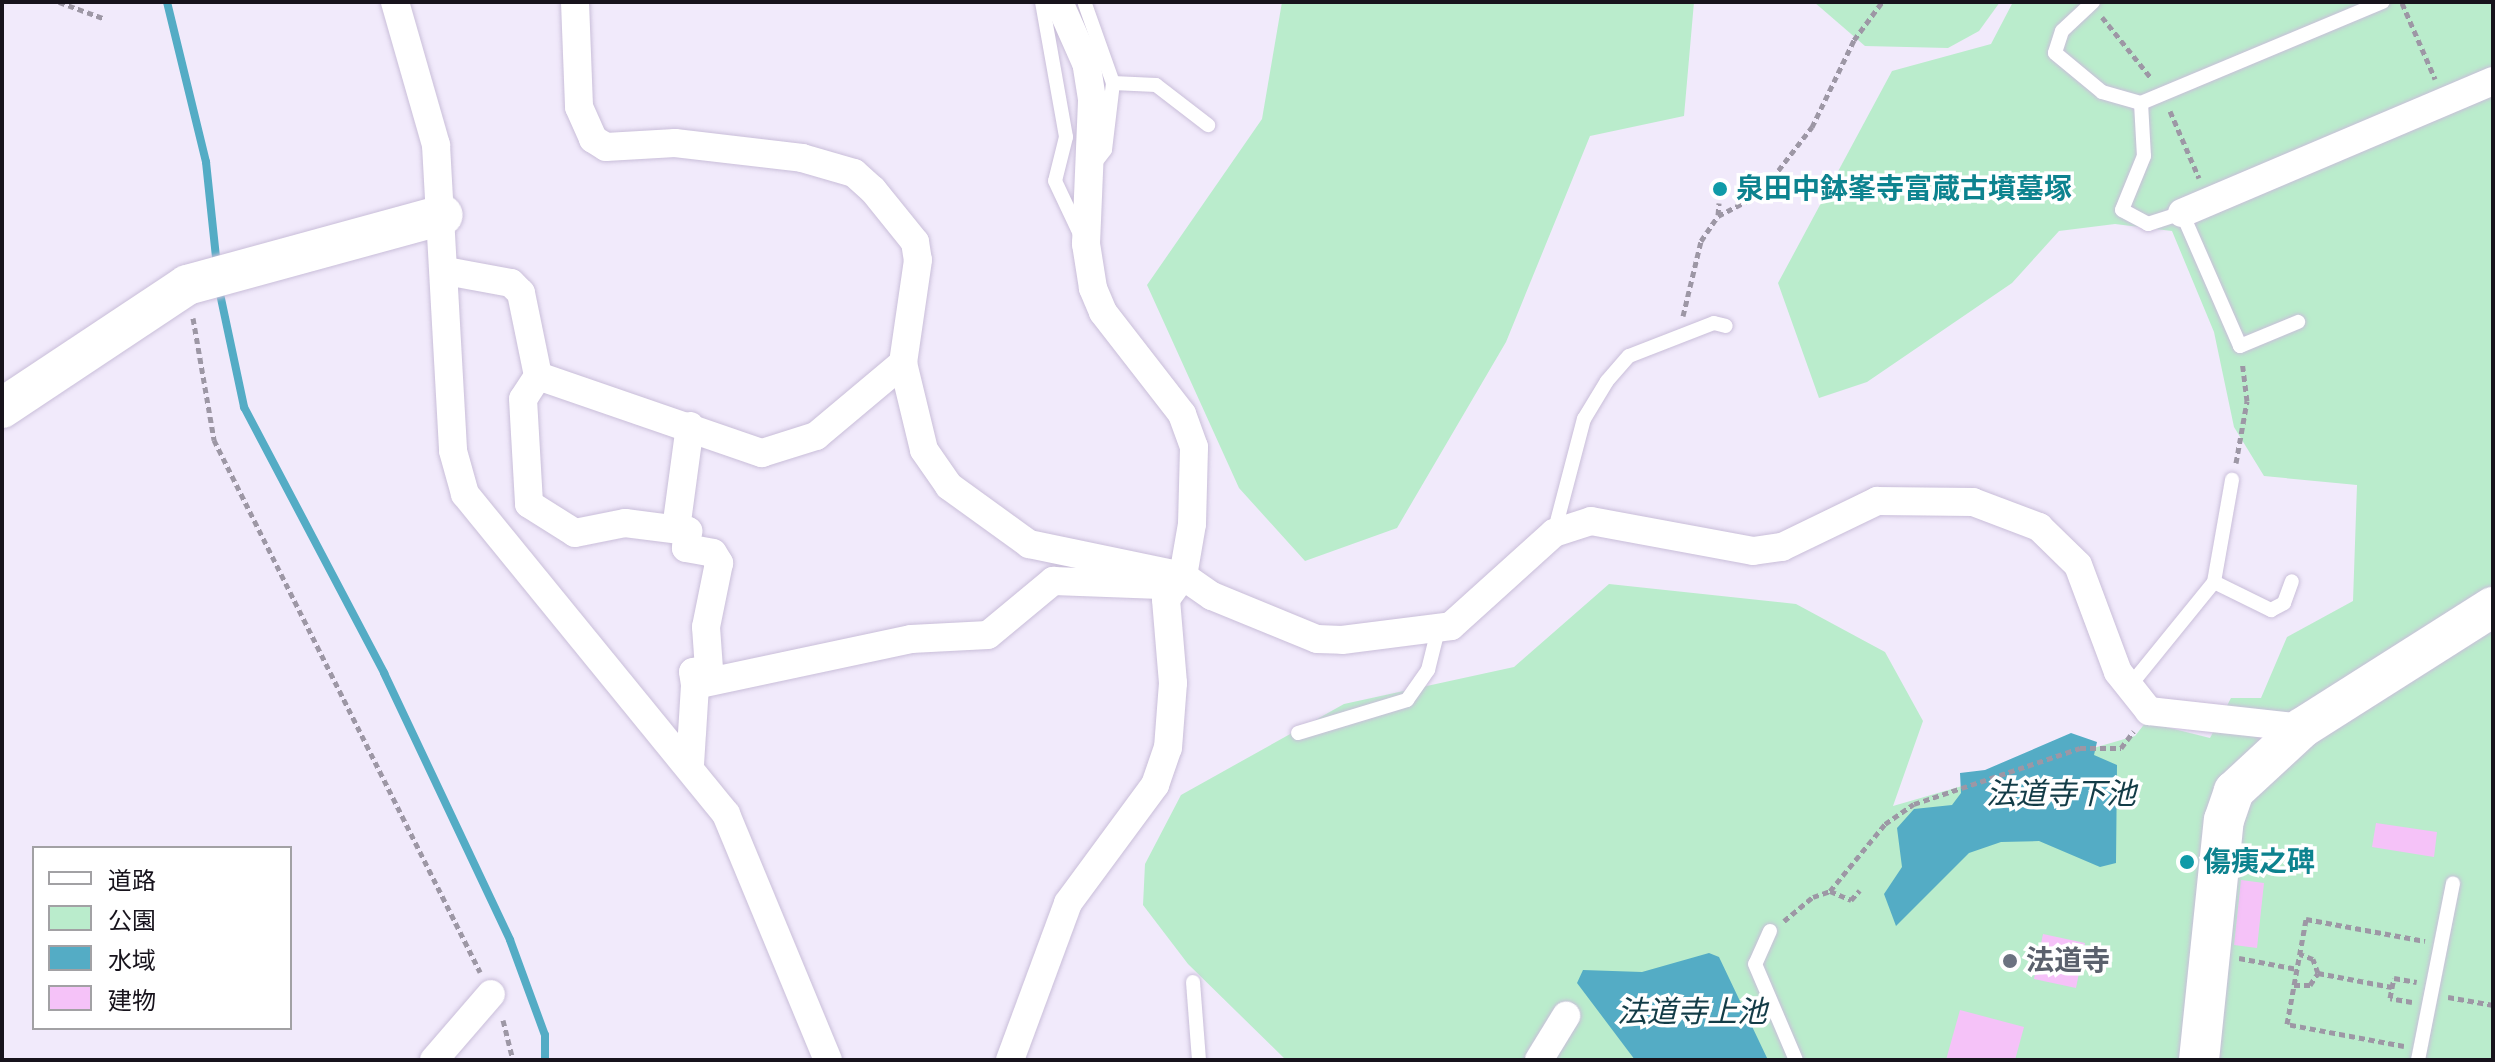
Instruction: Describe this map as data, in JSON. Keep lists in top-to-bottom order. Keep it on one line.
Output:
{"water":["法道寺下池","法道寺上池"],"places":["泉田中鉢峯寺富蔵古墳墓塚","傷痍之碑","法道寺"],"legend":["道路","公園","水域","建物"]}
